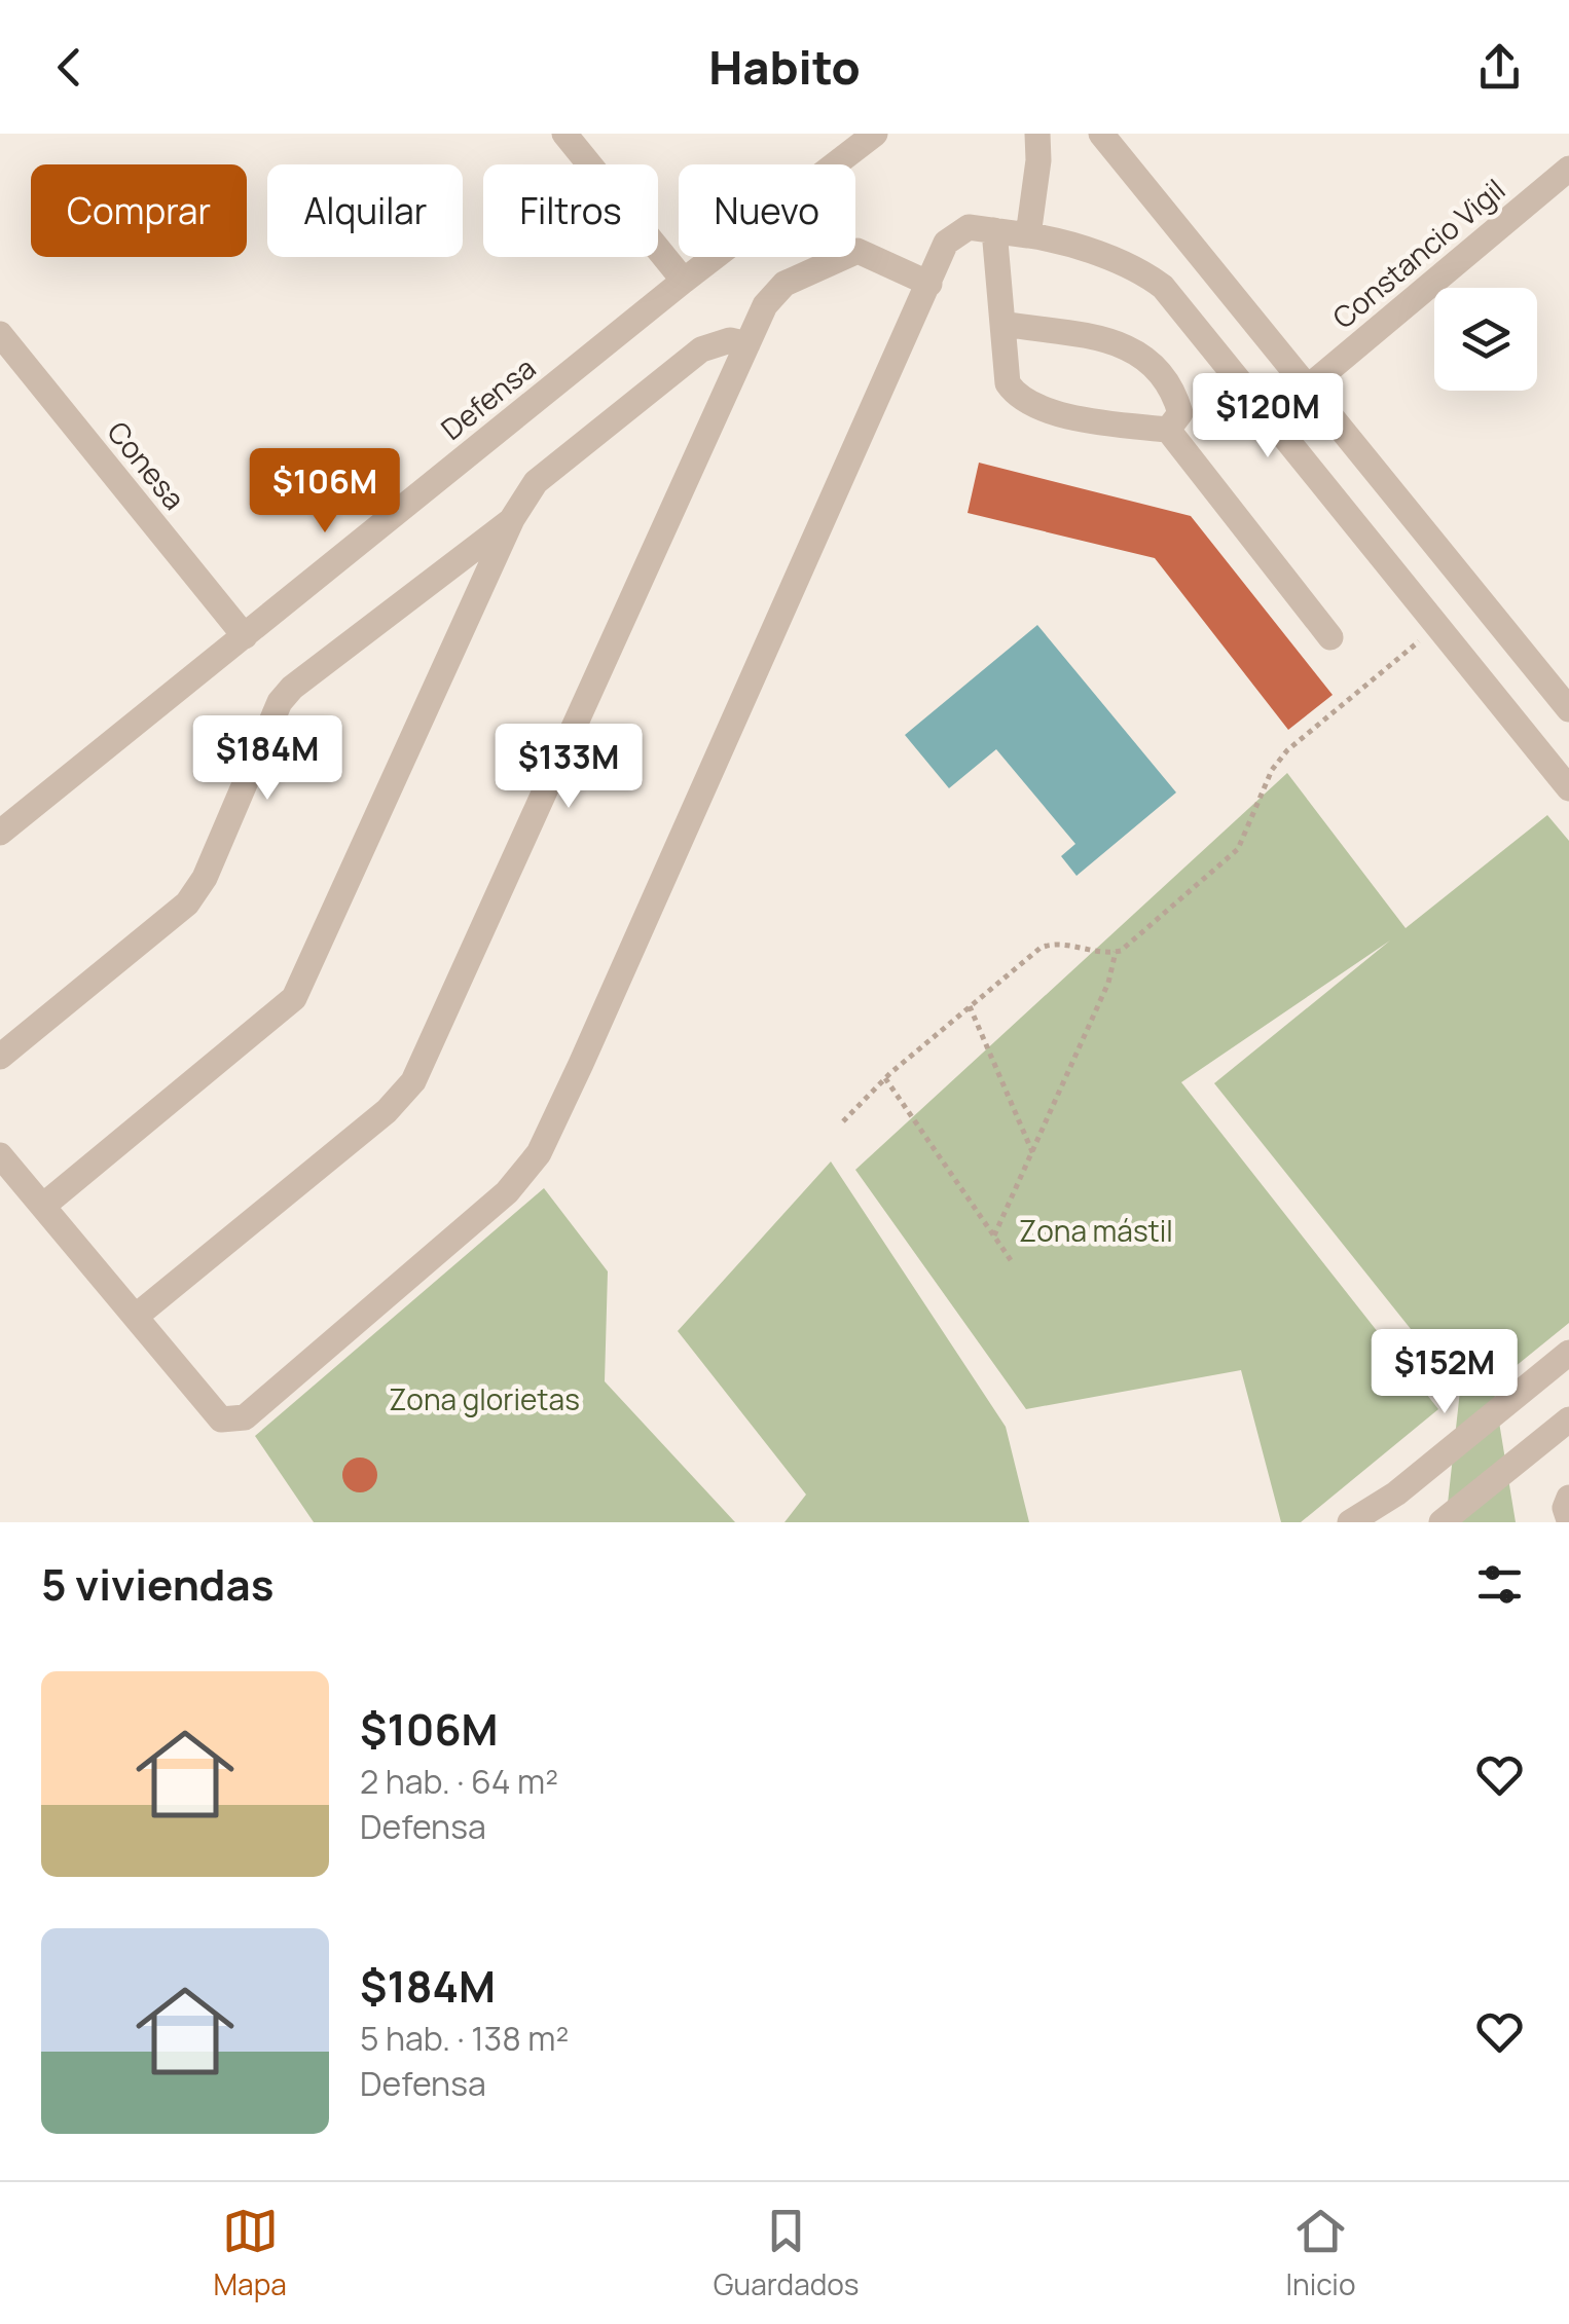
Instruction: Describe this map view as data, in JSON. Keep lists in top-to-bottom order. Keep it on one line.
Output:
{"streets":{"street":["Constancio Vigil","Defensa","Conesa"]},"crossings":[["Defensa","Conesa"]],"parks":["Zona mástil","Zona glorietas"],"page":{"header":"Habito","chip":["Comprar","Alquilar","Filtros","Nuevo"],"price":["$120M","$106M","$184M","$133M","$152M"],"heading":"5 viviendas","list":[{"name":"$106M","note":"2 hab. · 64 m² · Defensa"},{"name":"$184M","note":"5 hab. · 138 m² · Defensa"}],"tabs":["Mapa","Guardados","Inicio"]}}
